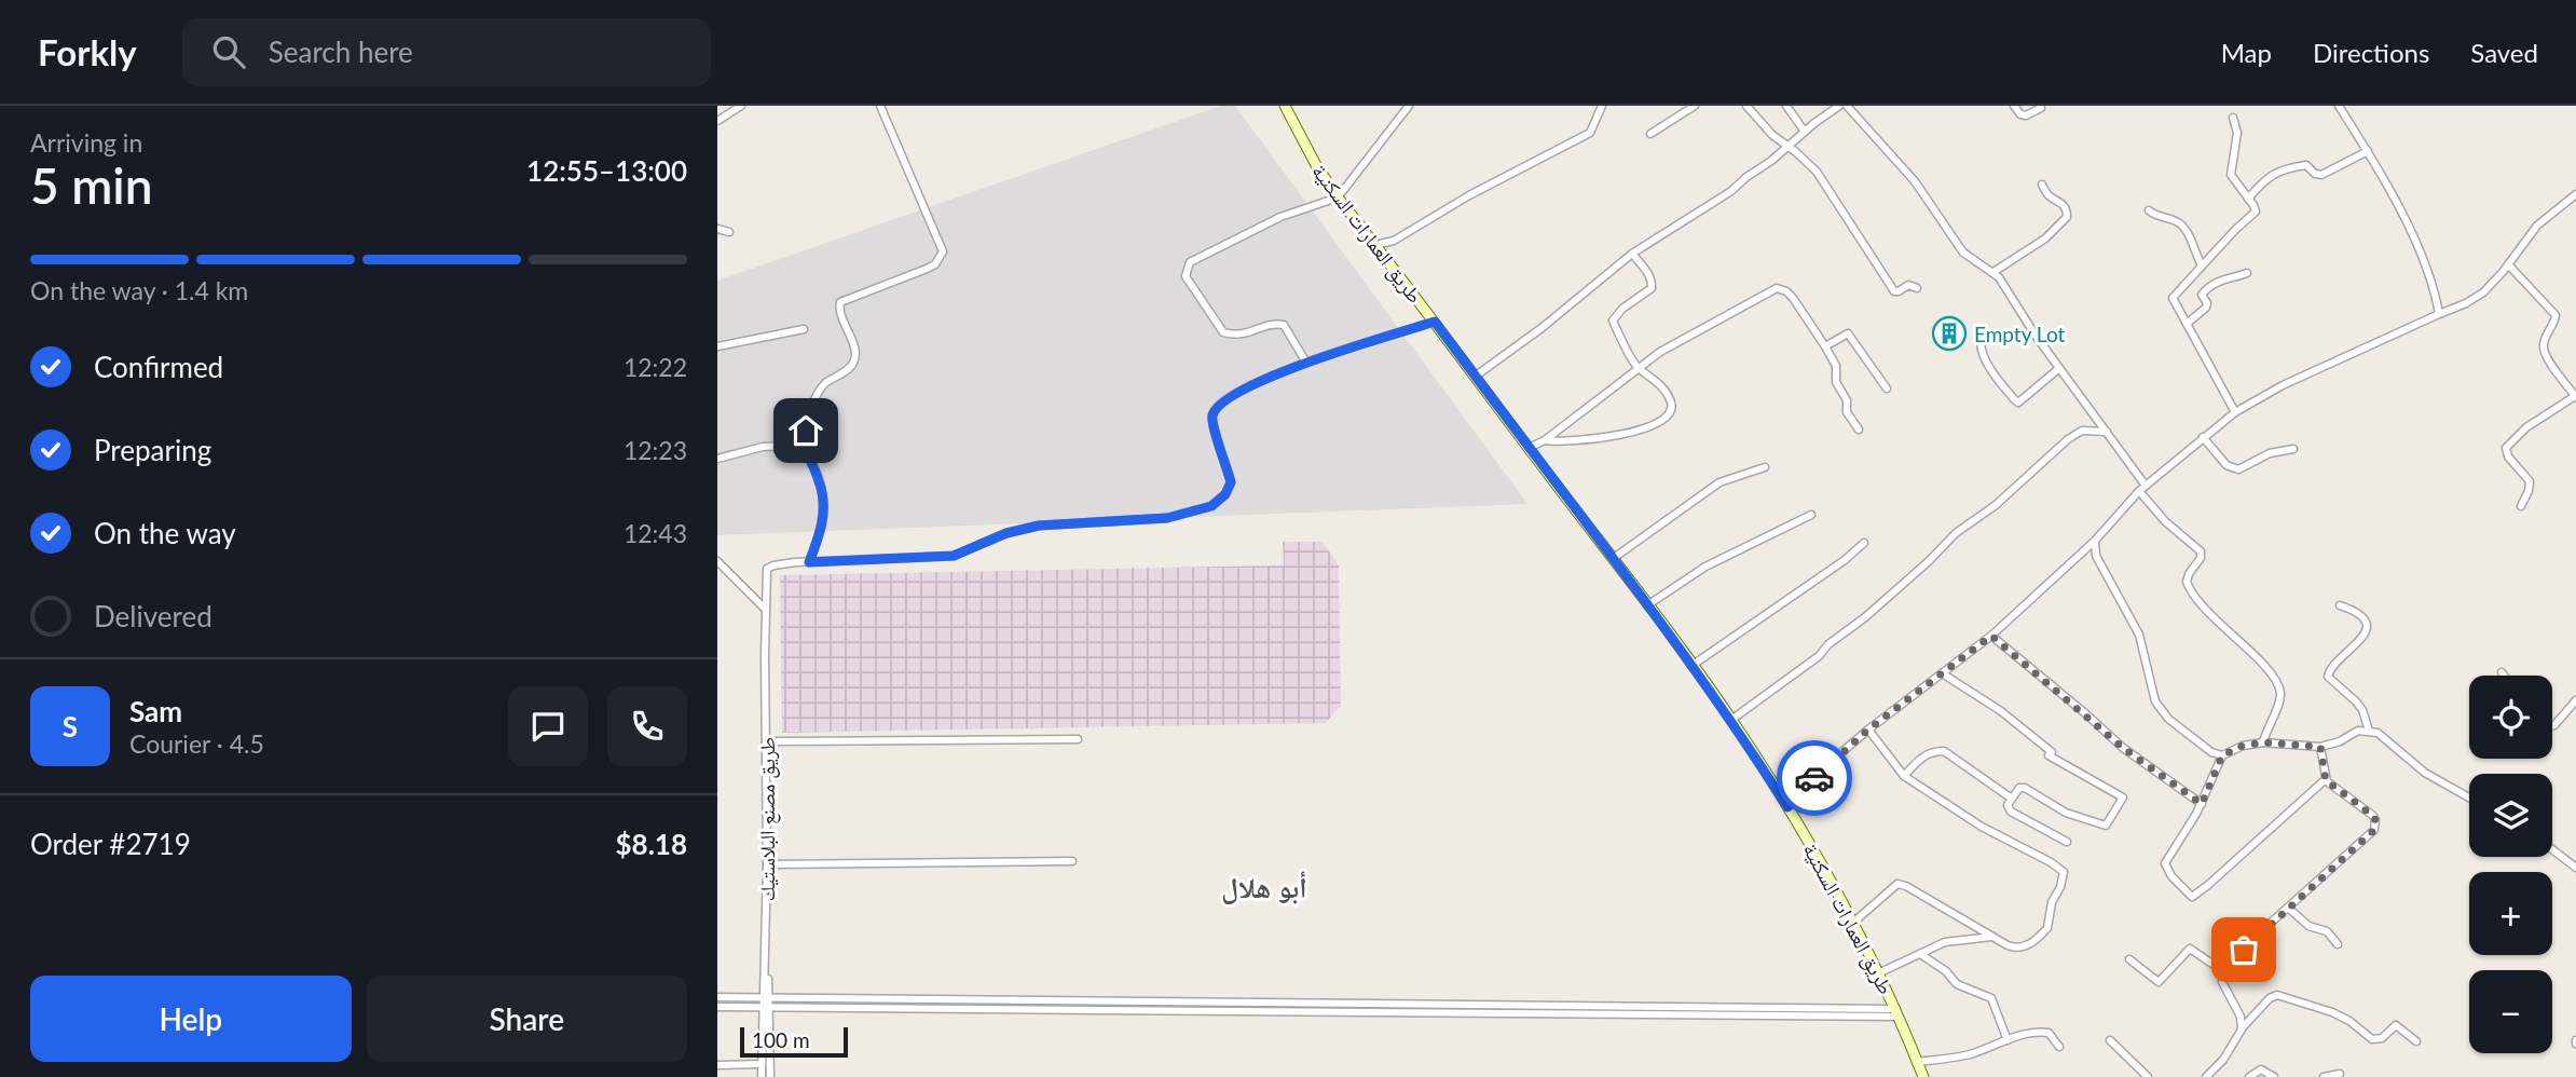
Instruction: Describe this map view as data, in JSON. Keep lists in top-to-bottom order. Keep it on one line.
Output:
{"streets":{"main road":["طريق العمارات السكنية"],"street":["طريق مصنع البلاستيك"]},"districts":["أبو هلال"],"places":{"building":["Empty Lot"]},"scale_bar":"100 m","page":{"header":"Forkly","search":"Search here","nav":["Map","Directions","Saved"],"heading":["5 min","Arriving in","12:55–13:00"],"panel":["Sam","Courier · 4.5","Order #2719","$8.18"],"bar":"On the way · 1.4 km","list":[["Confirmed","12:22"],["Preparing","12:23"],["On the way","12:43"],"Delivered"],"map_buttons":["+","−"],"round":"S","buttons":["Help","Share"],"scale":"100 m"}}
